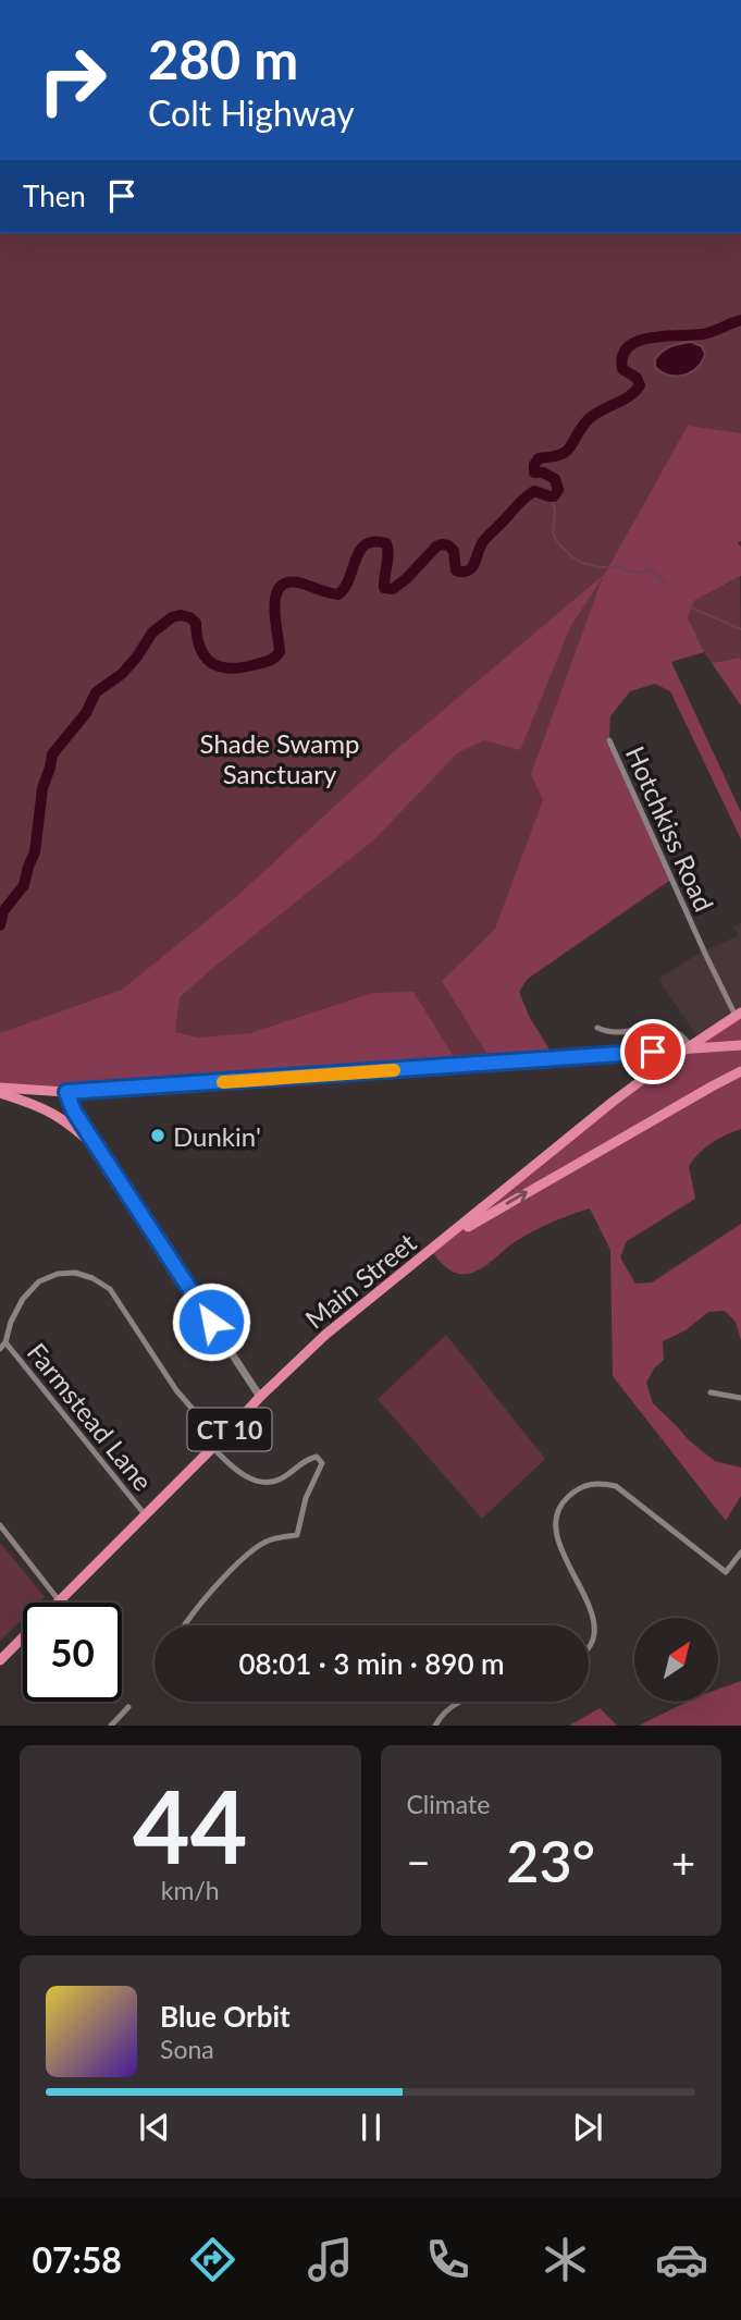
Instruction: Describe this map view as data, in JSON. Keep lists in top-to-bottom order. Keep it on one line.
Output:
{"streets":{"highway":["Main Street","CT 10"],"street":["Hotchkiss Road","Farmstead Lane"]},"crossings":[["Hotchkiss Road","Main Street"],["Main Street","Farmstead Lane"]],"parks":["Shade Swamp Sanctuary"],"places":["Dunkin'"],"north":"top right","page":{"turn":["280 m","Colt Highway"],"then":"Then","limit":"50","trip":"08:01 · 3 min · 890 m","tile":[["44","km/h"],"Climate"],"heat":["−","23°","+"],"song":["Blue Orbit","Sona"],"tabs":"07:58"}}
